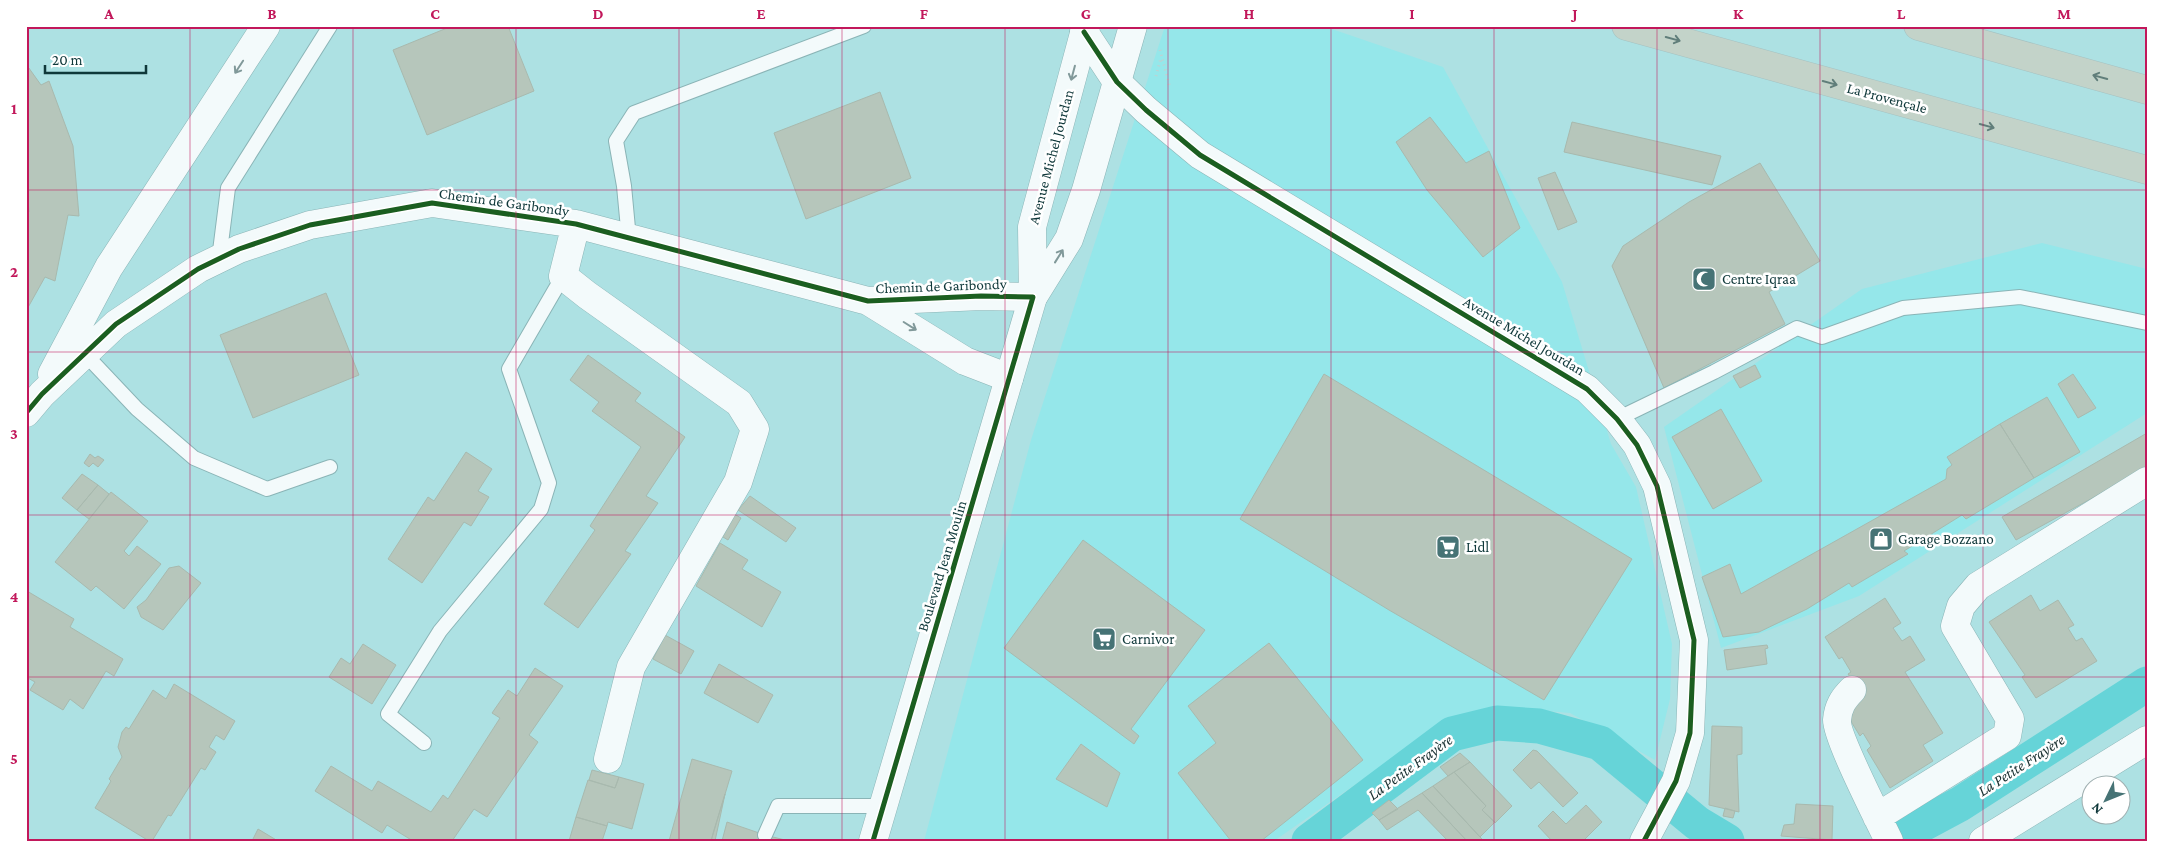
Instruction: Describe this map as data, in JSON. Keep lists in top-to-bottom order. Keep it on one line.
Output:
{"streets":{"highway":["La Provençale"],"street":["Avenue Michel Jourdan","Chemin de Garibondy","Boulevard Jean Moulin"]},"crossings":[["Avenue Michel Jourdan","Chemin de Garibondy"],["Avenue Michel Jourdan","Boulevard Jean Moulin"],["Chemin de Garibondy","Boulevard Jean Moulin"]],"water":["La Petite Frayère"],"places":{"mosque":["Centre Iqraa"],"shop":["Garage Bozzano"],"supermarket":["Lidl","Carnivor"]},"scale_bar":"20 m","north":"bottom left","grid":{"columns":["A","B","C","D","E","F","G","H","I","J","K","L","M"],"rows":["1","2","3","4","5"]}}
